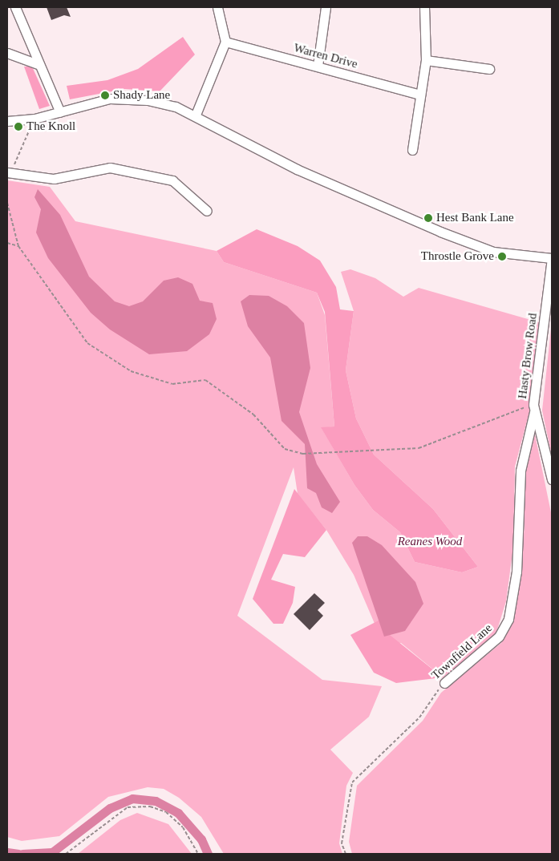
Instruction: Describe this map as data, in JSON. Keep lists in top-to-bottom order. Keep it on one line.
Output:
{"streets":{"street":["Warren Drive","Hasty Brow Road","Townfield Lane"]},"crossings":[["Hasty Brow Road","Townfield Lane"]],"parks":["Reanes Wood"],"places":["Shady Lane","The Knoll","Hest Bank Lane","Throstle Grove"]}
